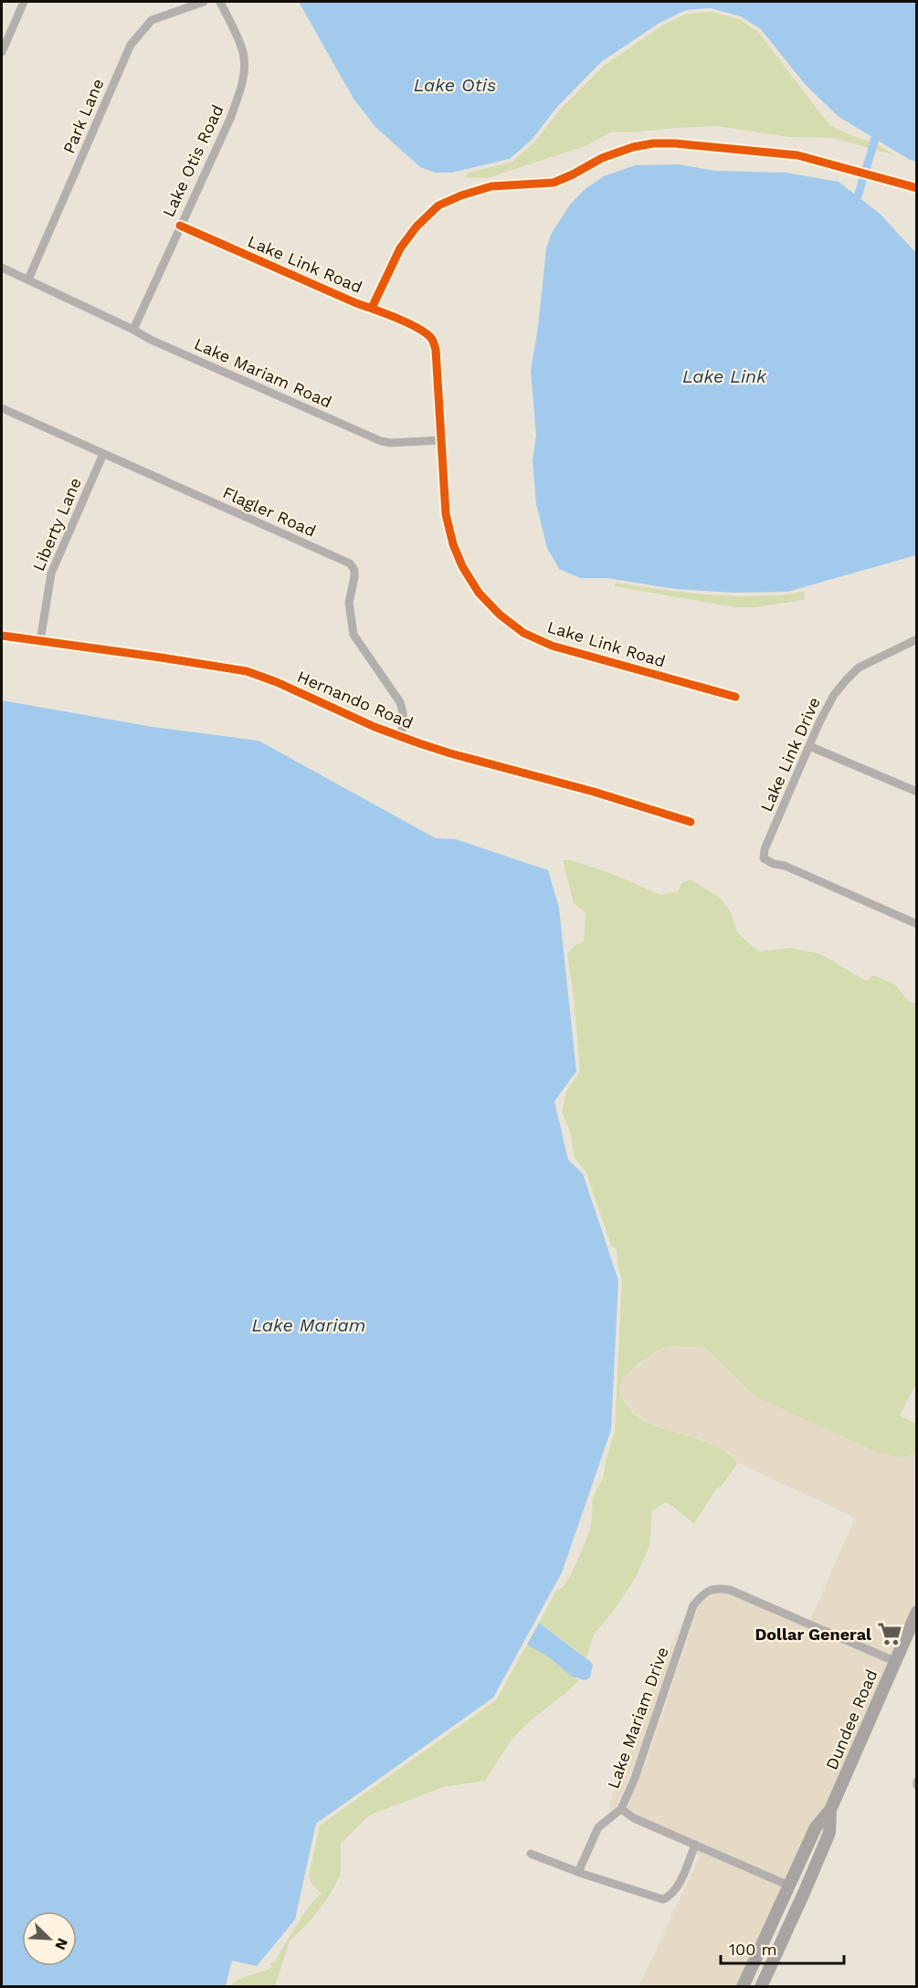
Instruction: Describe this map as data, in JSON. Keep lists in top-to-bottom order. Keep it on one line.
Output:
{"streets":{"main road":["Dundee Road"],"street":["Park Lane","Lake Otis Road","Lake Link Road","Lake Mariam Road","Flagler Road","Liberty Lane","Hernando Road","Lake Link Drive","Lake Mariam Drive"]},"crossings":[["Park Lane","Lake Mariam Road"],["Lake Otis Road","Lake Link Road"],["Lake Otis Road","Lake Mariam Road"],["Lake Link Road","Lake Mariam Road"],["Flagler Road","Liberty Lane"],["Flagler Road","Hernando Road"],["Liberty Lane","Hernando Road"],["Lake Mariam Drive","Dundee Road"]],"water":["Lake Otis","Lake Link","Lake Mariam"],"places":{"supermarket":["Dollar General"]},"scale_bar":"100 m","north":"bottom right"}
